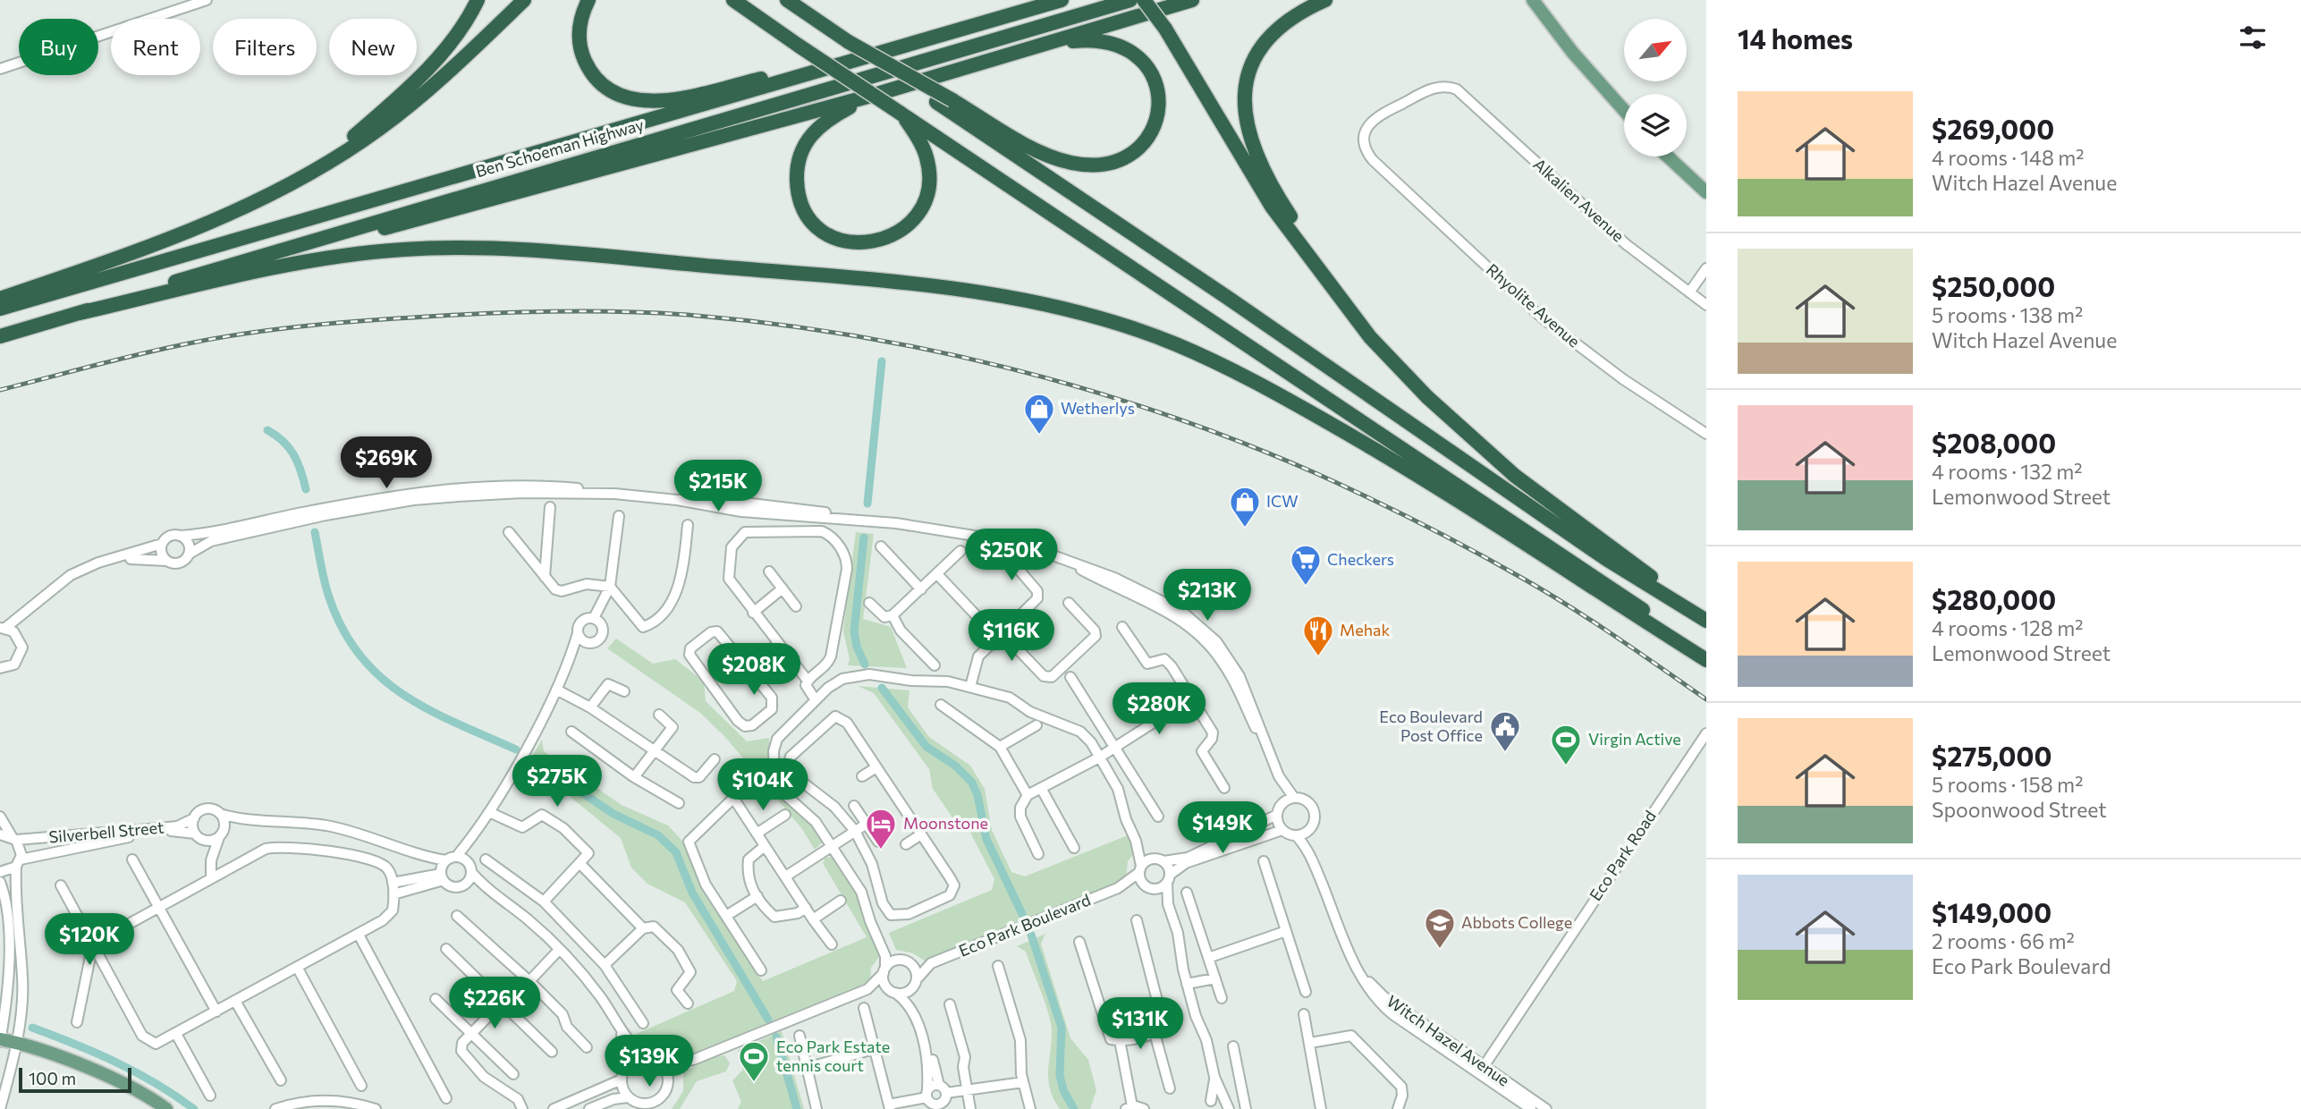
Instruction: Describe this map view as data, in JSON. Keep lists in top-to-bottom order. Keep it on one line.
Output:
{"streets":{"highway":["Ben Schoeman Highway"],"street":["Alkalien Avenue","Rhyolite Avenue","Silverbell Street","Eco Park Road","Eco Park Boulevard","Witch Hazel Avenue"]},"crossings":[["Alkalien Avenue","Rhyolite Avenue"],["Eco Park Road","Witch Hazel Avenue"]],"places":{"shop":["Wetherlys","ICW"],"supermarket":["Checkers"],"restaurant":["Mehak"],"public building":["Eco Boulevard Post Office"],"sports":["Virgin Active","Eco Park Estate tennis court"],"hotel":["Moonstone"],"school or university":["Abbots College"]},"scale_bar":"100 m","north":"top right","page":{"heading":"14 homes","chip":["Buy","Rent","Filters","New"],"list":[{"name":"$269,000","note":"4 rooms · 148 m² · Witch Hazel Avenue"},{"name":"$250,000","note":"5 rooms · 138 m² · Witch Hazel Avenue"},{"name":"$208,000","note":"4 rooms · 132 m² · Lemonwood Street"},{"name":"$280,000","note":"4 rooms · 128 m² · Lemonwood Street"},{"name":"$275,000","note":"5 rooms · 158 m² · Spoonwood Street"},{"name":"$149,000","note":"2 rooms · 66 m² · Eco Park Boulevard"}],"price":["$269K","$215K","$250K","$213K","$116K","$208K","$280K","$275K","$104K","$149K","$120K","$226K","$131K","$139K"],"scale":"100 m"}}
